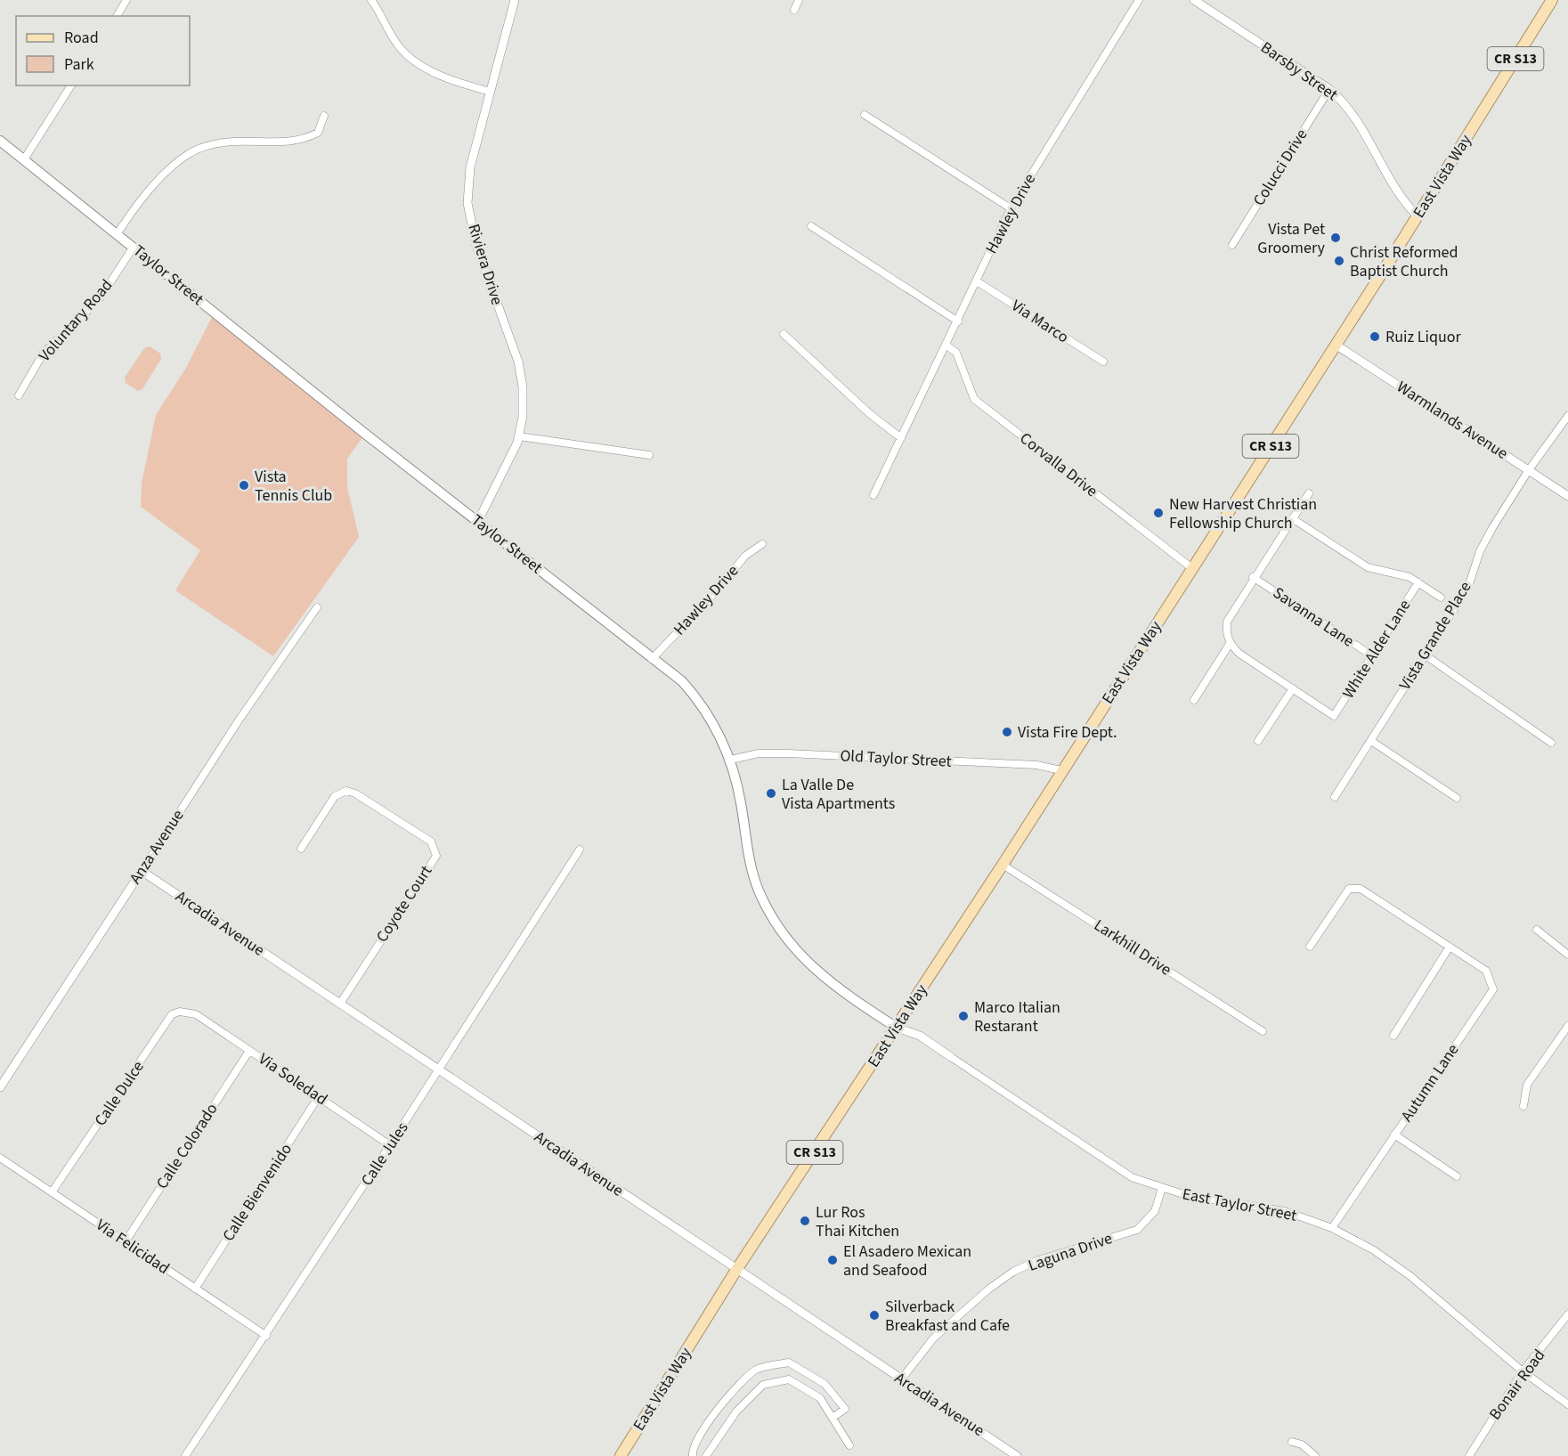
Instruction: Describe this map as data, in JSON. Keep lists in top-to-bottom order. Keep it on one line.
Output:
{"streets":{"main road":["CR S13","East Vista Way","Taylor Street"],"street":["Barsby Street","Colucci Drive","Hawley Drive","Riviera Drive","Voluntary Road","Via Marco","Warmlands Avenue","Corvalla Drive","Savanna Lane","Vista Grande Place","White Alder Lane","Old Taylor Street","Anza Avenue","Coyote Court","Arcadia Avenue","Larkhill Drive","Via Soledad","Autumn Lane","Calle Dulce","Calle Colorado","Calle Jules","Calle Bienvenido","East Taylor Street","Via Felicidad","Laguna Drive","Bonair Road"]},"crossings":[["Barsby Street","Colucci Drive"],["Barsby Street","East Vista Way"],["East Vista Way","Taylor Street"],["East Vista Way","Warmlands Avenue"],["East Vista Way","Corvalla Drive"],["East Vista Way","Old Taylor Street"],["East Vista Way","Arcadia Avenue"],["East Vista Way","Larkhill Drive"],["East Vista Way","East Taylor Street"],["Hawley Drive","Taylor Street"],["Hawley Drive","Via Marco"],["Hawley Drive","Corvalla Drive"],["Riviera Drive","Taylor Street"],["Taylor Street","Voluntary Road"],["Taylor Street","Old Taylor Street"],["Taylor Street","East Taylor Street"],["Warmlands Avenue","Vista Grande Place"],["Savanna Lane","White Alder Lane"],["Anza Avenue","Arcadia Avenue"],["Coyote Court","Arcadia Avenue"],["Arcadia Avenue","Calle Jules"],["Arcadia Avenue","Laguna Drive"],["Via Soledad","Calle Dulce"],["Via Soledad","Calle Colorado"],["Via Soledad","Calle Jules"],["Via Soledad","Calle Bienvenido"],["Autumn Lane","East Taylor Street"],["Calle Dulce","Via Felicidad"],["Calle Colorado","Via Felicidad"],["Calle Jules","Via Felicidad"],["Calle Bienvenido","Via Felicidad"],["East Taylor Street","Laguna Drive"],["East Taylor Street","Bonair Road"]],"places":["Vista Pet Groomery","Christ Reformed Baptist Church","Ruiz Liquor","Vista Tennis Club","New Harvest Christian Fellowship Church","Vista Fire Dept.","La Valle De Vista Apartments","Marco Italian Restarant","Lur Ros Thai Kitchen","El Asadero Mexican and Seafood","Silverback Breakfast and Cafe"],"legend":["Road","Park"]}
